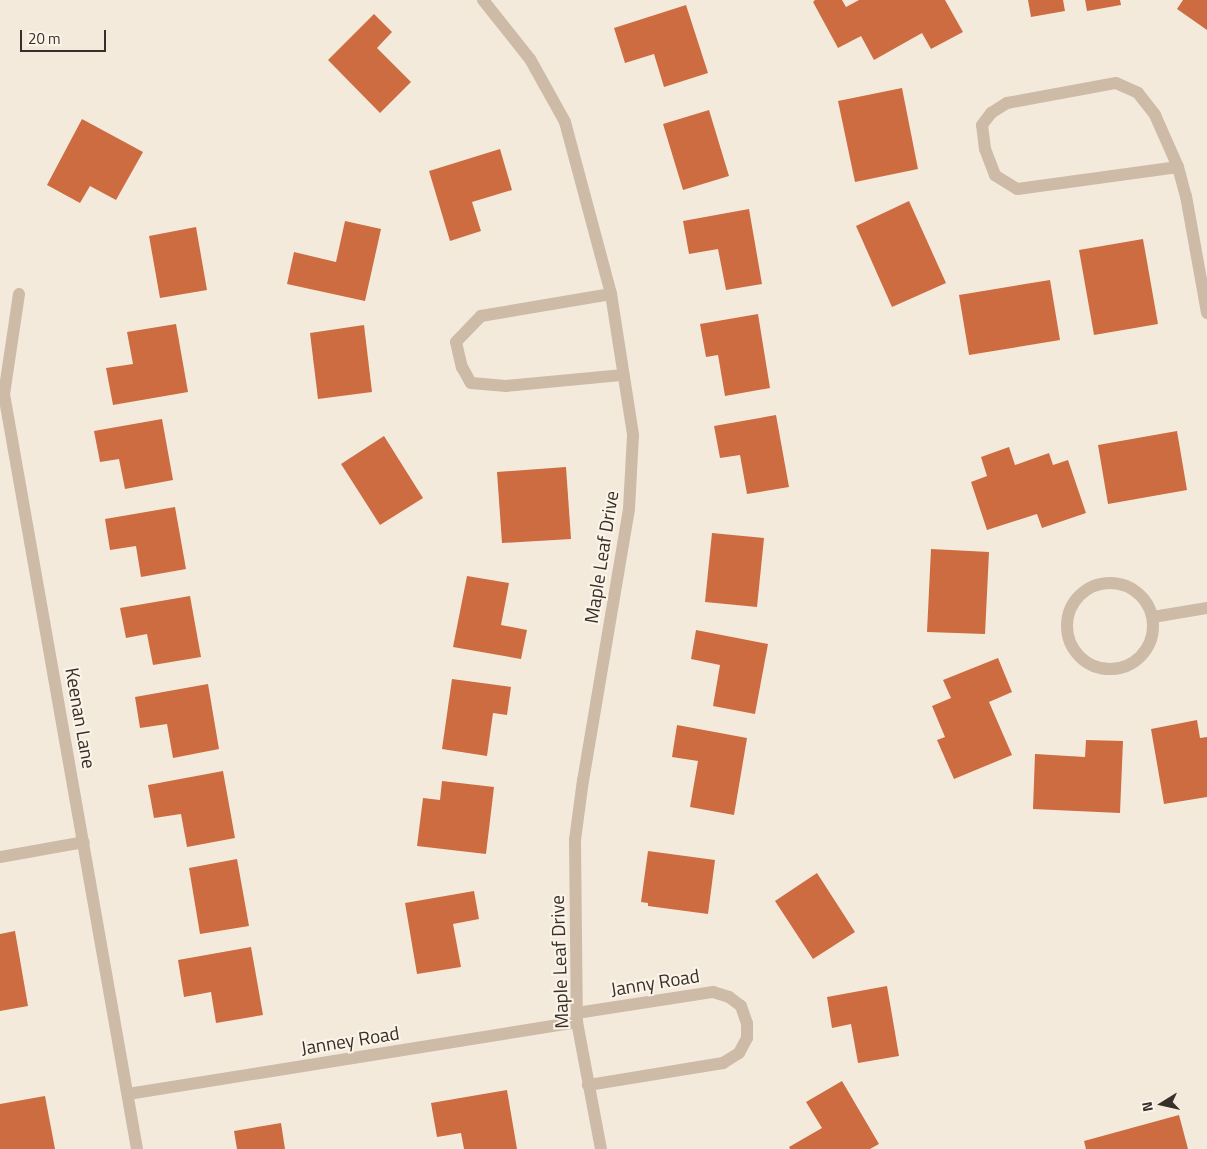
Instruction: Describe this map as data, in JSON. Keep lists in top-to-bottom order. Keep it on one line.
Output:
{"streets":{"street":["Maple Leaf Drive","Keenan Lane","Janny Road","Janney Road"]},"crossings":[["Maple Leaf Drive","Janny Road"],["Maple Leaf Drive","Janney Road"],["Keenan Lane","Janney Road"],["Janny Road","Janney Road"]],"scale_bar":"20 m","north":"left"}
